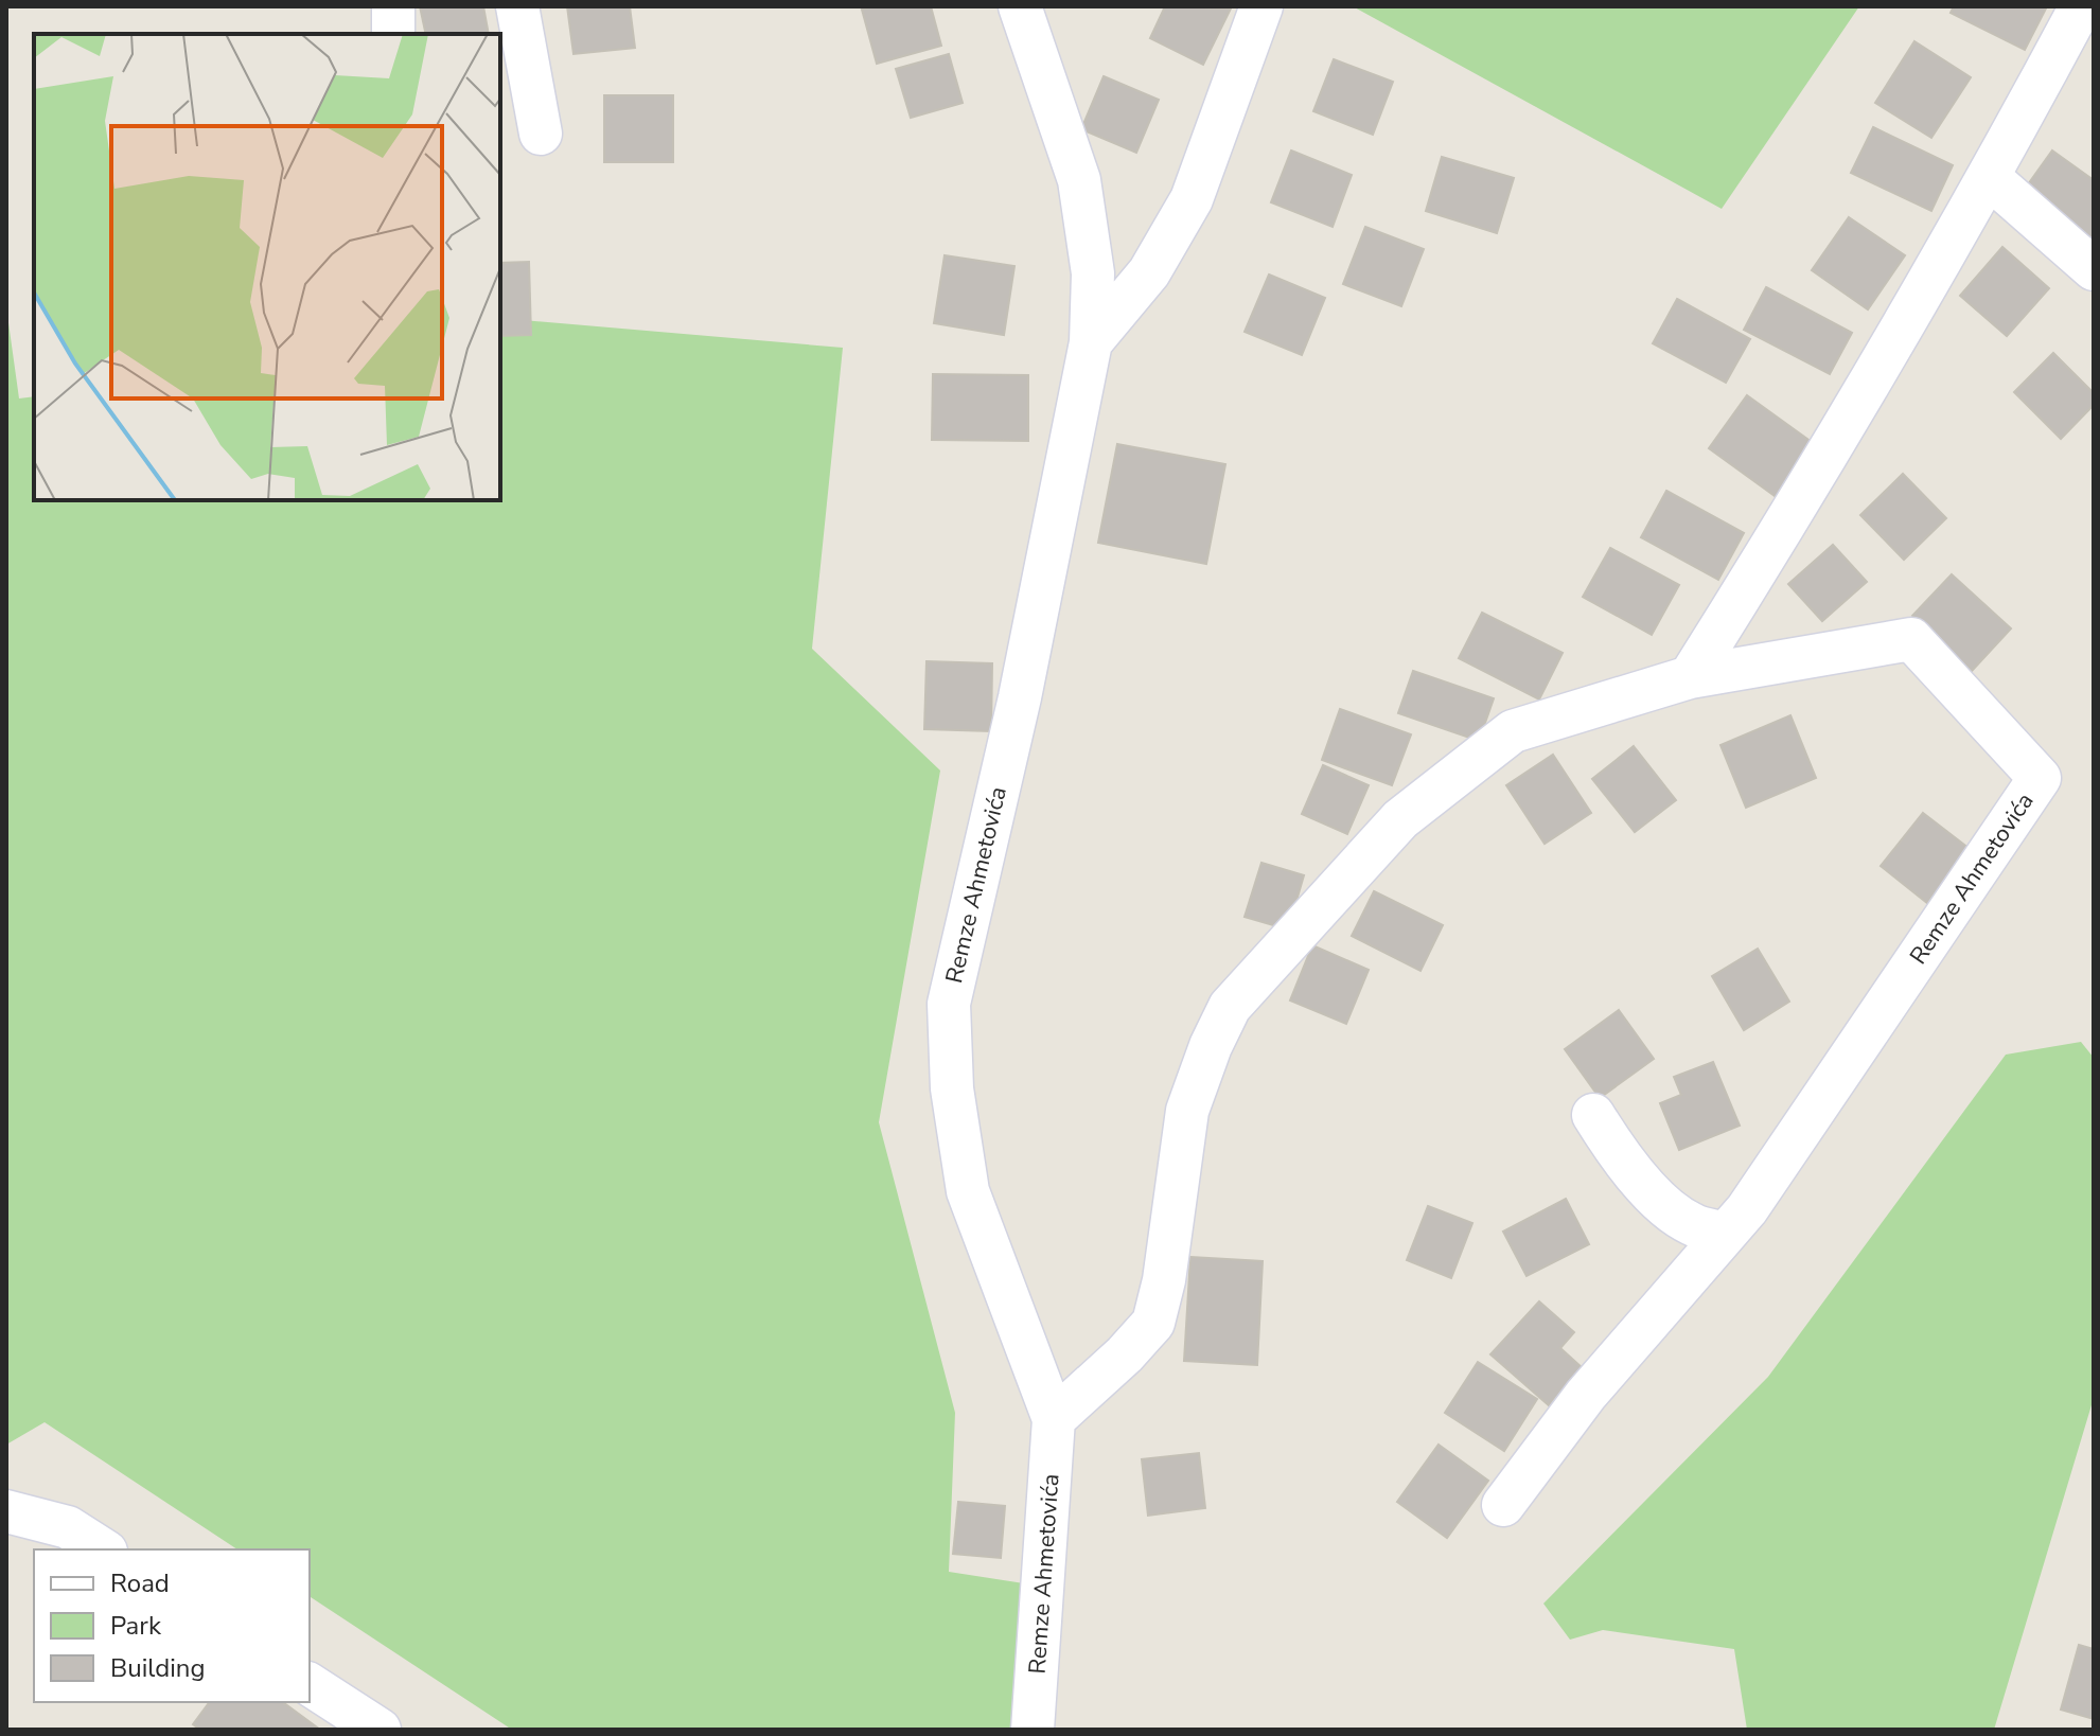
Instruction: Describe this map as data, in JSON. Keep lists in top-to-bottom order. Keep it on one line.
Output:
{"streets":{"street":["Remze Ahmetovića"]},"legend":["Road","Park","Building"]}
